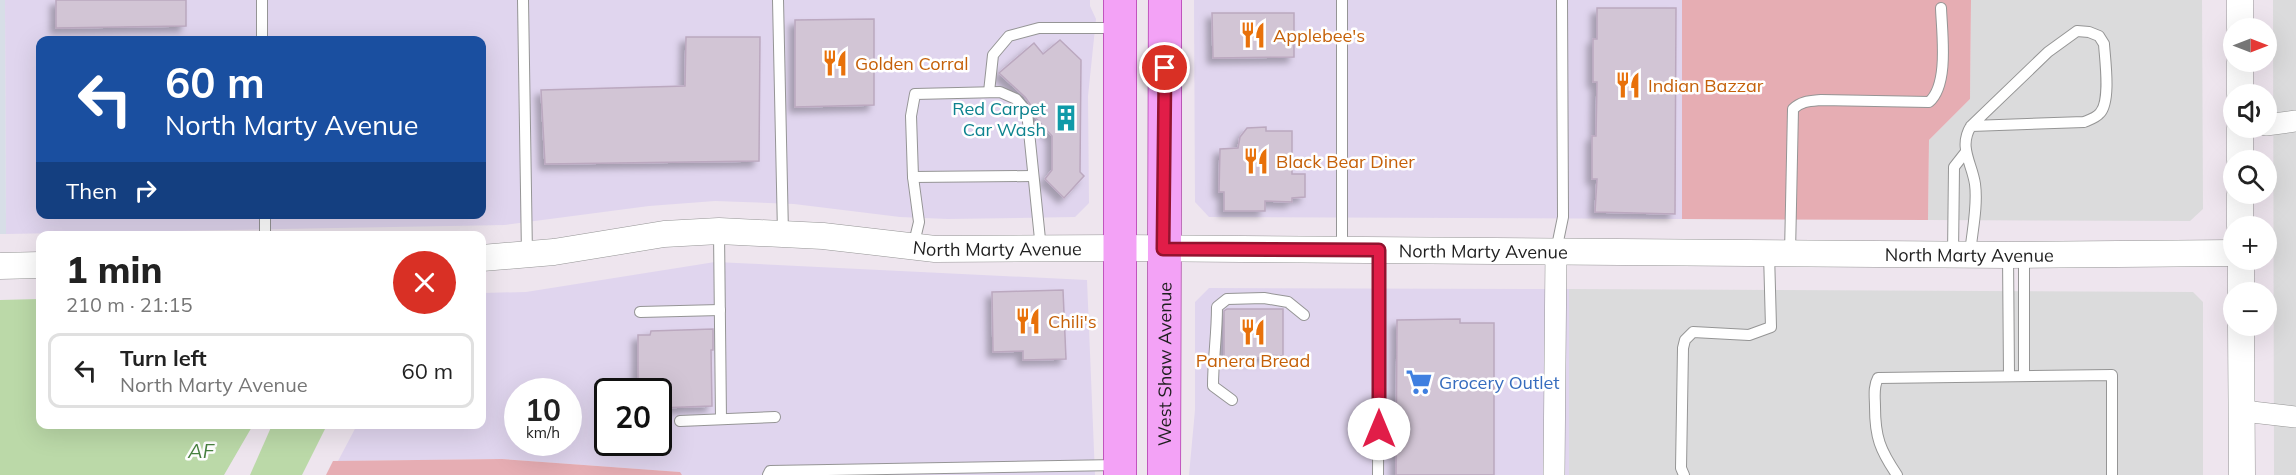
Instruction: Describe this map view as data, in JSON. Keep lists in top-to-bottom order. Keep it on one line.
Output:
{"streets":{"main road":["West Shaw Avenue"],"street":["North Marty Avenue"]},"crossings":[["North Marty Avenue","West Shaw Avenue"]],"water":["AF"],"places":{"restaurant":["Applebee's","Golden Corral","Indian Bazzar","Black Bear Diner","Chili's","Panera Bread"],"building":["Red Carpet Car Wash"],"supermarket":["Grocery Outlet"]},"north":"right","page":{"map_buttons":["+","−"],"turn":["60 m","North Marty Avenue"],"then":"Then","heading":["1 min","210 m · 21:15"],"list":[{"name":"Turn left","note":"North Marty Avenue","value":"60 m"}],"speed":"10 km/h","limit":"20"}}
